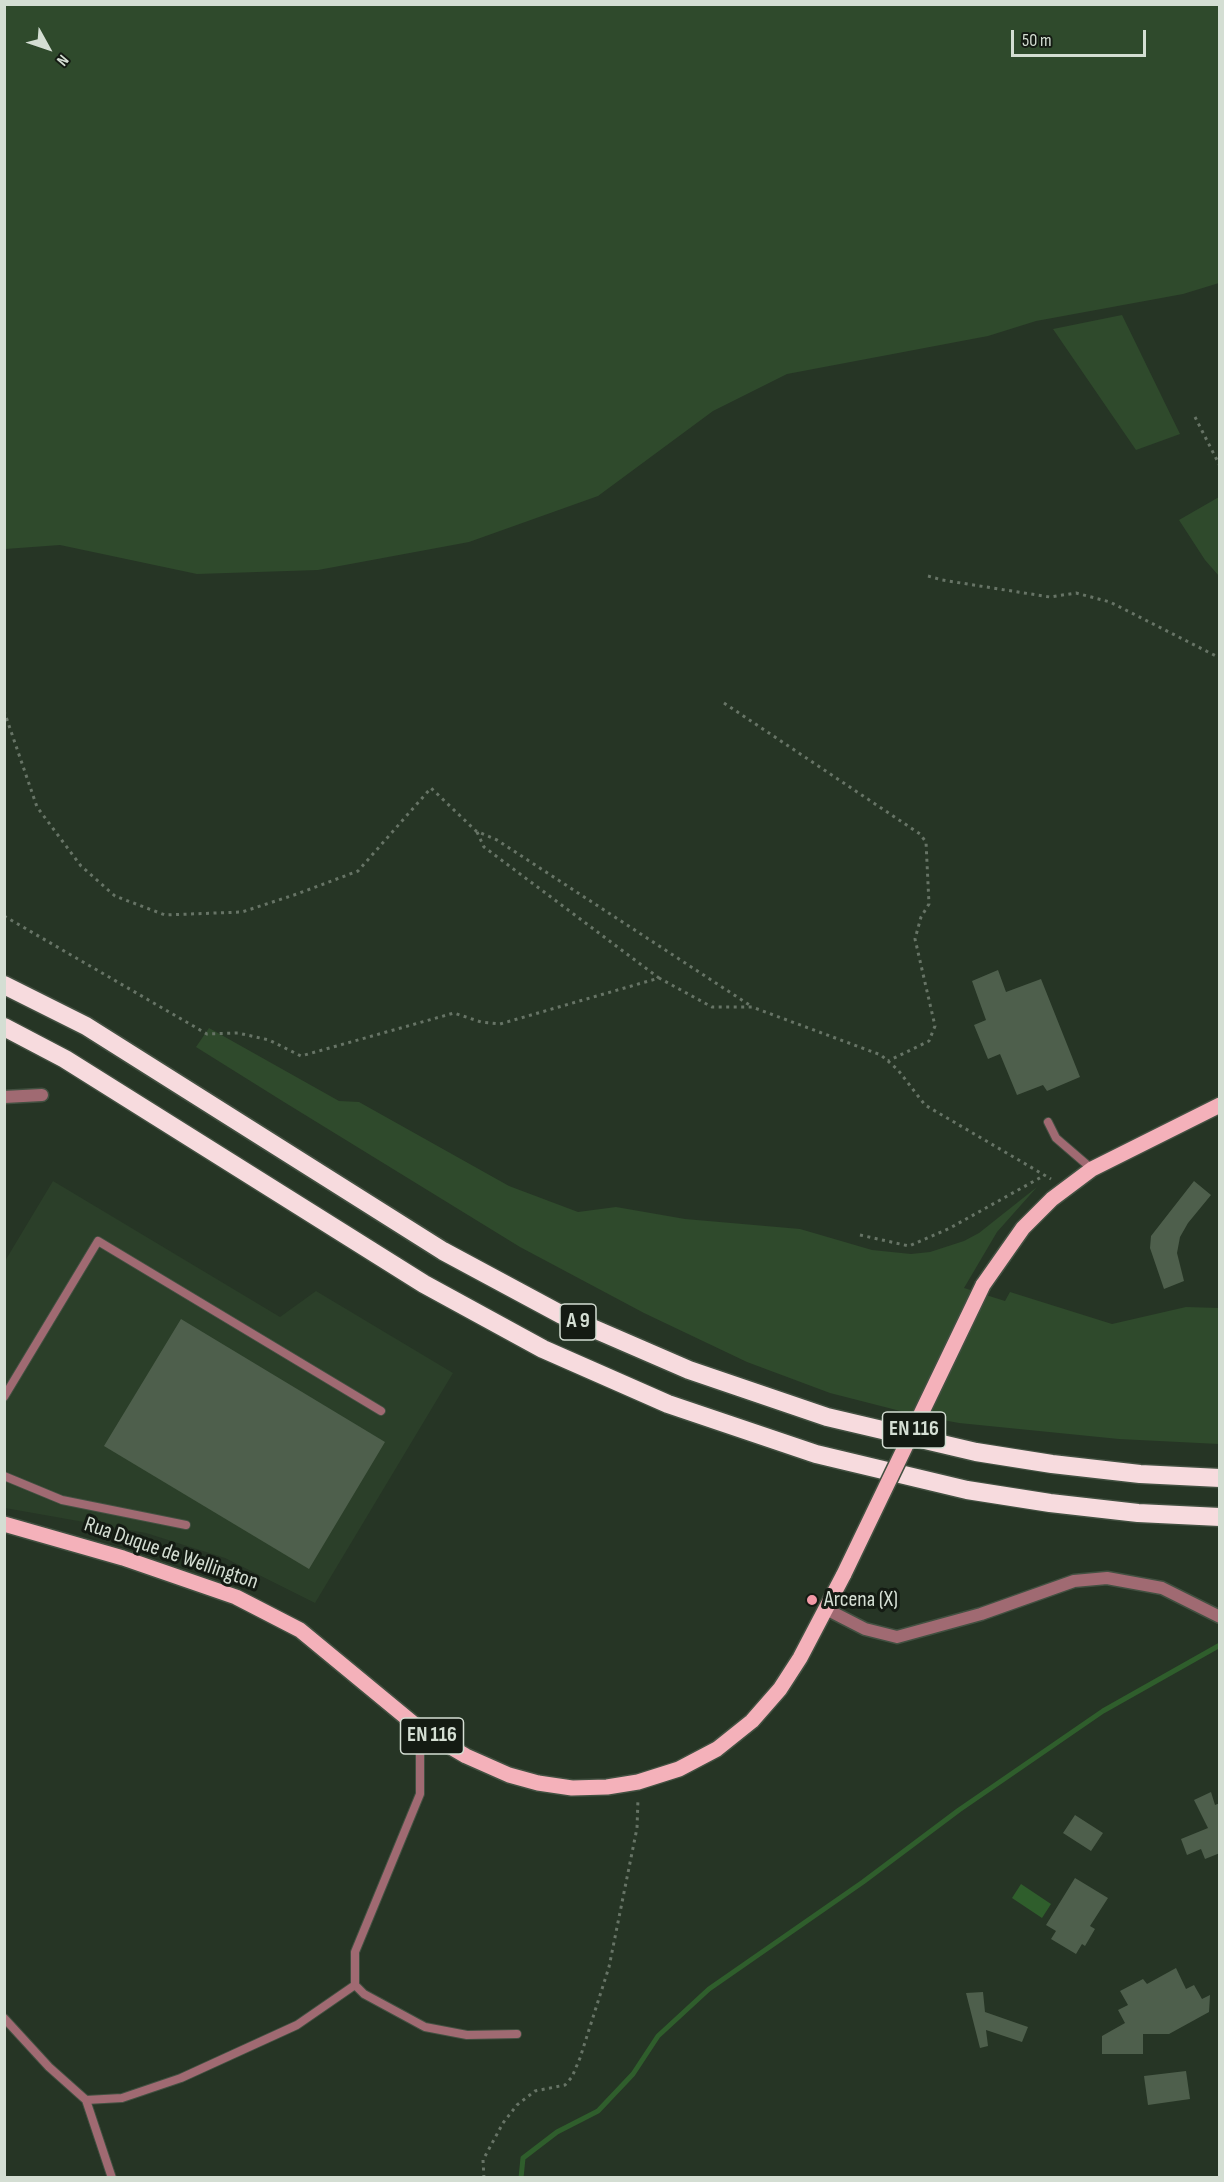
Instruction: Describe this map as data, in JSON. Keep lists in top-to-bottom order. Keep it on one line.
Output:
{"streets":{"highway":["A 9"],"main road":["EN 116","Rua Duque de Wellington"]},"places":["Arcena (X)"],"scale_bar":"50 m","north":"bottom right"}
